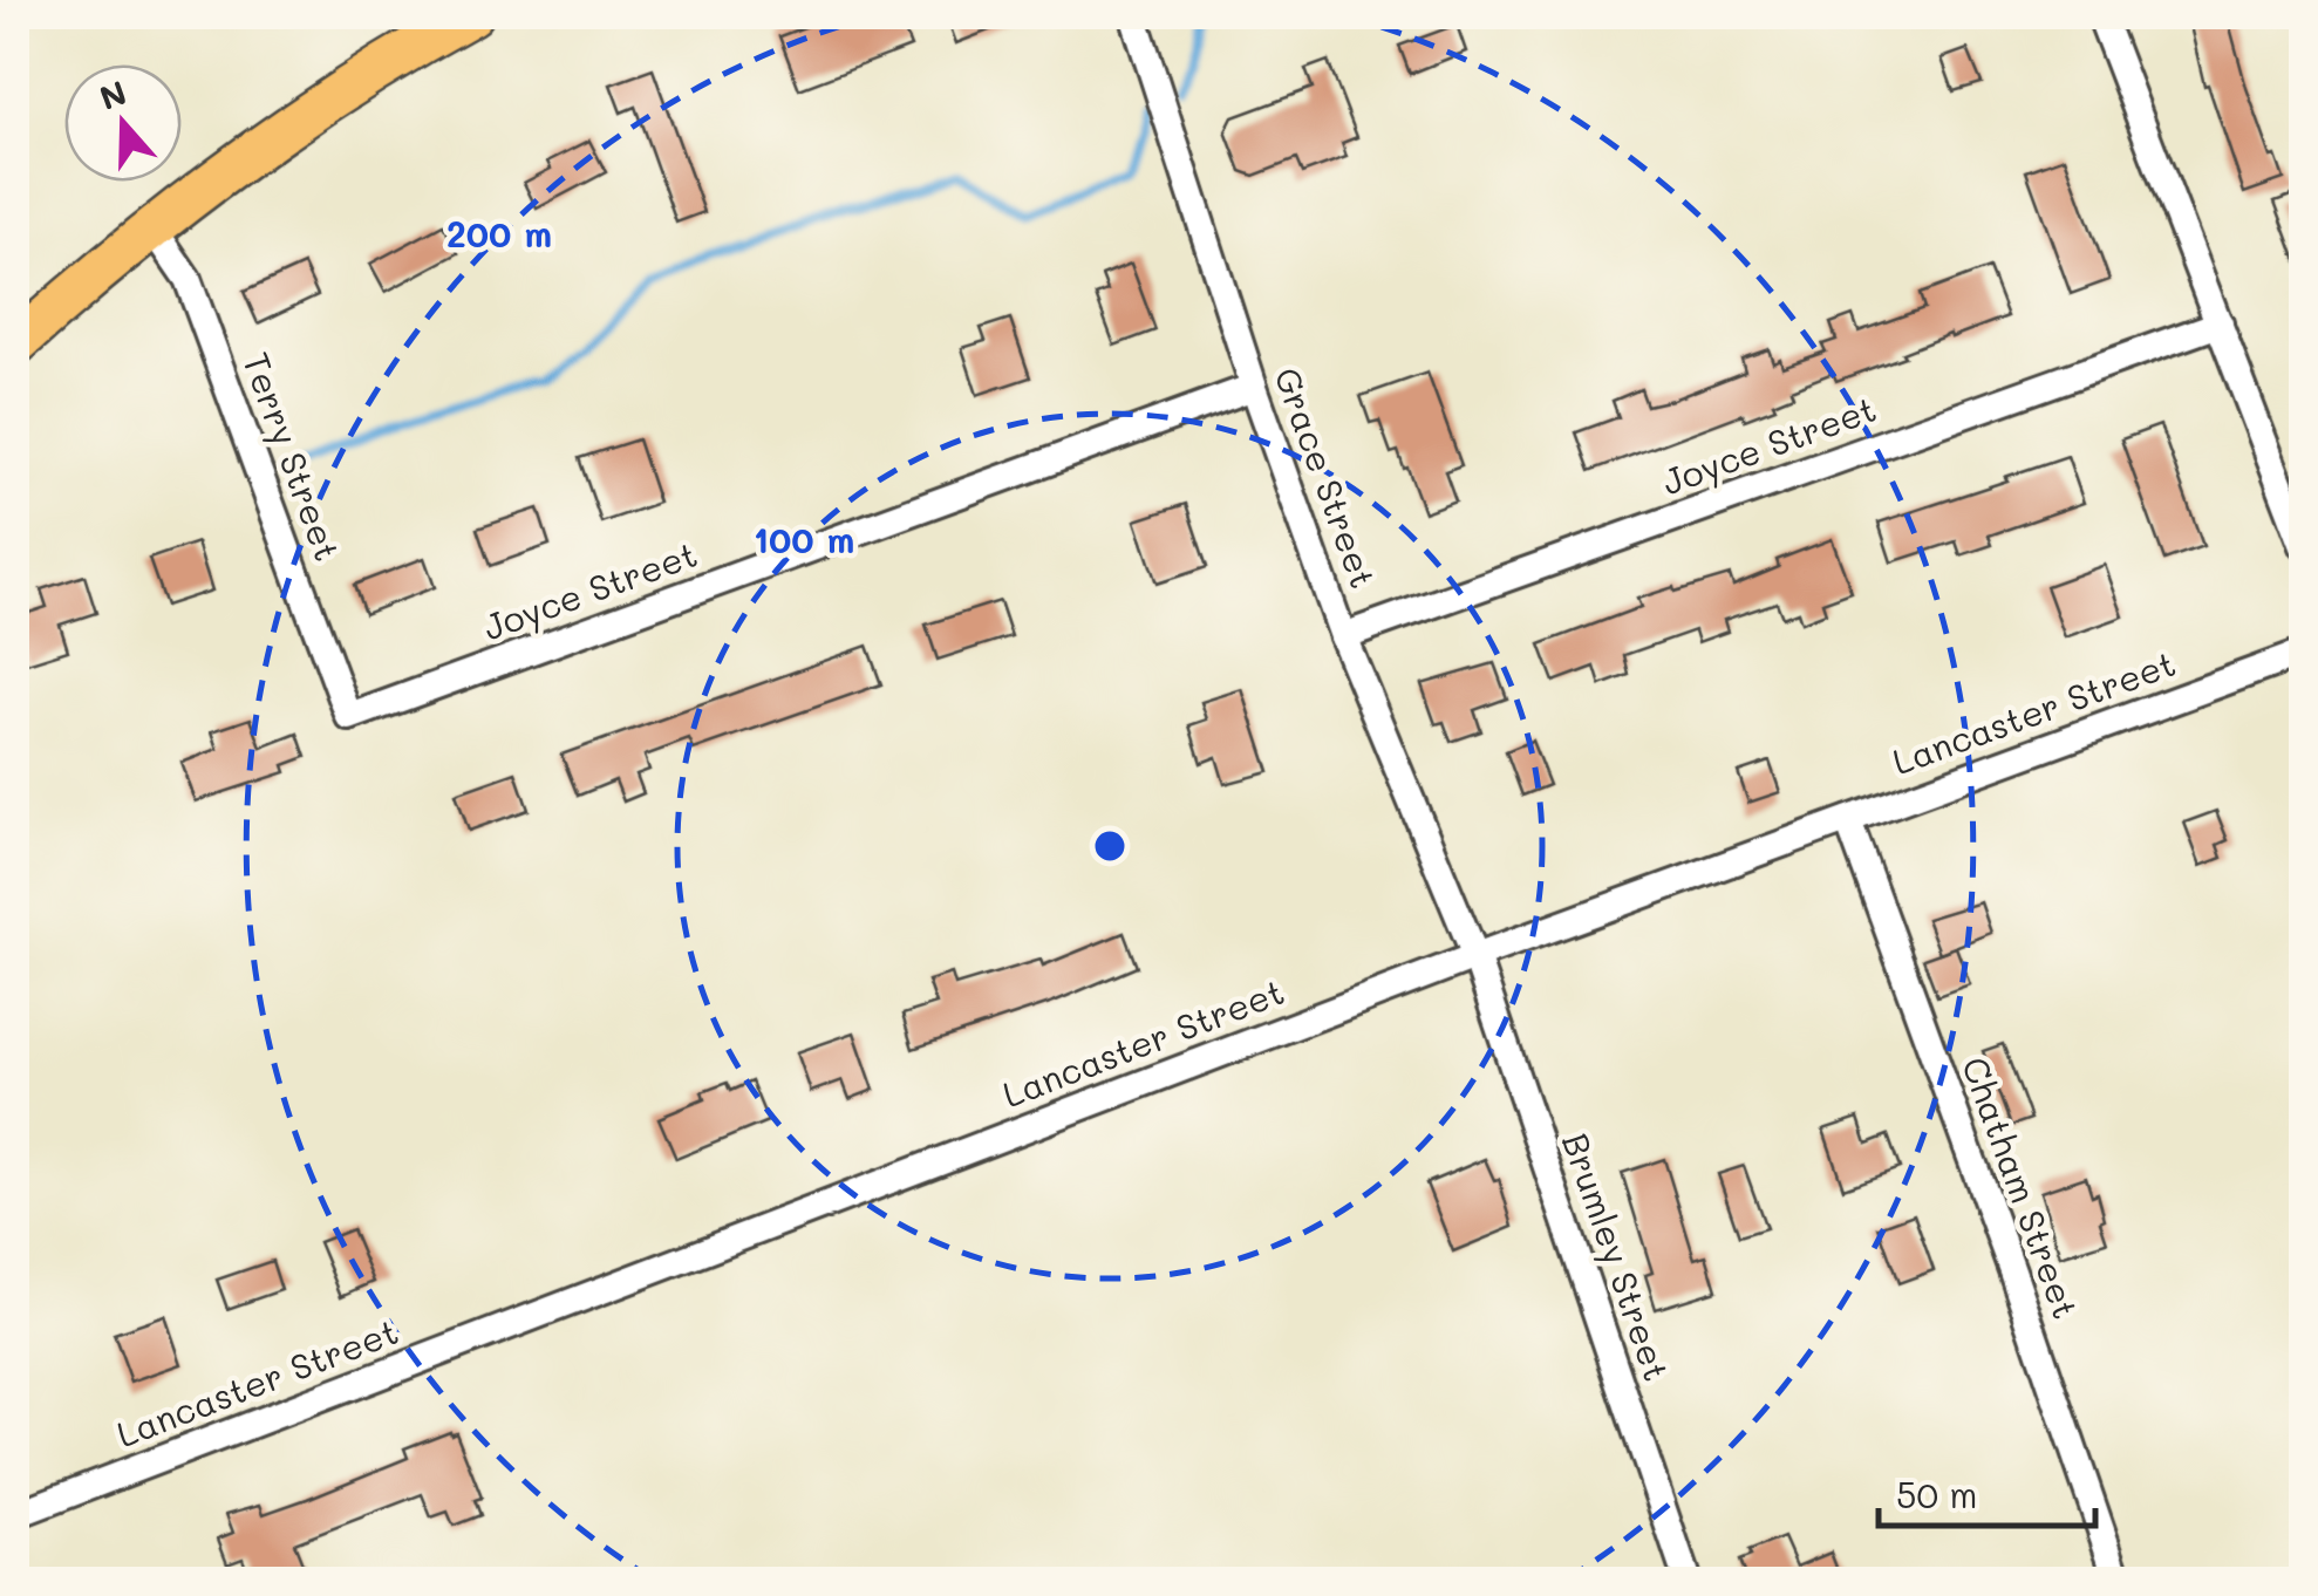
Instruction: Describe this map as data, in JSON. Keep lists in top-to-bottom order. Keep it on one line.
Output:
{"streets":{"street":["Joyce Street","Terry Street","Grace Street","Lancaster Street","Chatham Street","Brumley Street"]},"crossings":[["Joyce Street","Terry Street"],["Joyce Street","Grace Street"],["Grace Street","Lancaster Street"],["Grace Street","Brumley Street"],["Lancaster Street","Chatham Street"],["Lancaster Street","Brumley Street"]],"scale_bar":"50 m","north":"top","rings":["200 m","100 m"]}
